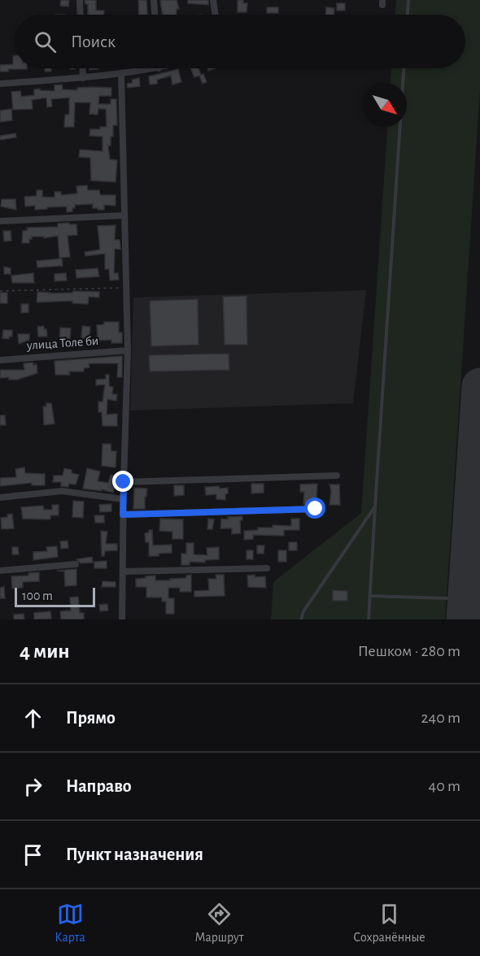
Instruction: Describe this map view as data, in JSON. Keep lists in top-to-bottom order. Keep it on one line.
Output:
{"streets":{"street":["улица Толе би"]},"scale_bar":"100 m","north":"bottom right","page":{"search":"Поиск","scale":"100 m","heading":["4 мин","Пешком · 280 m"],"list":[["Прямо","240 m"],["Направо","40 m"],"Пункт назначения"],"nav":["Карта","Маршрут","Сохранённые"]}}
